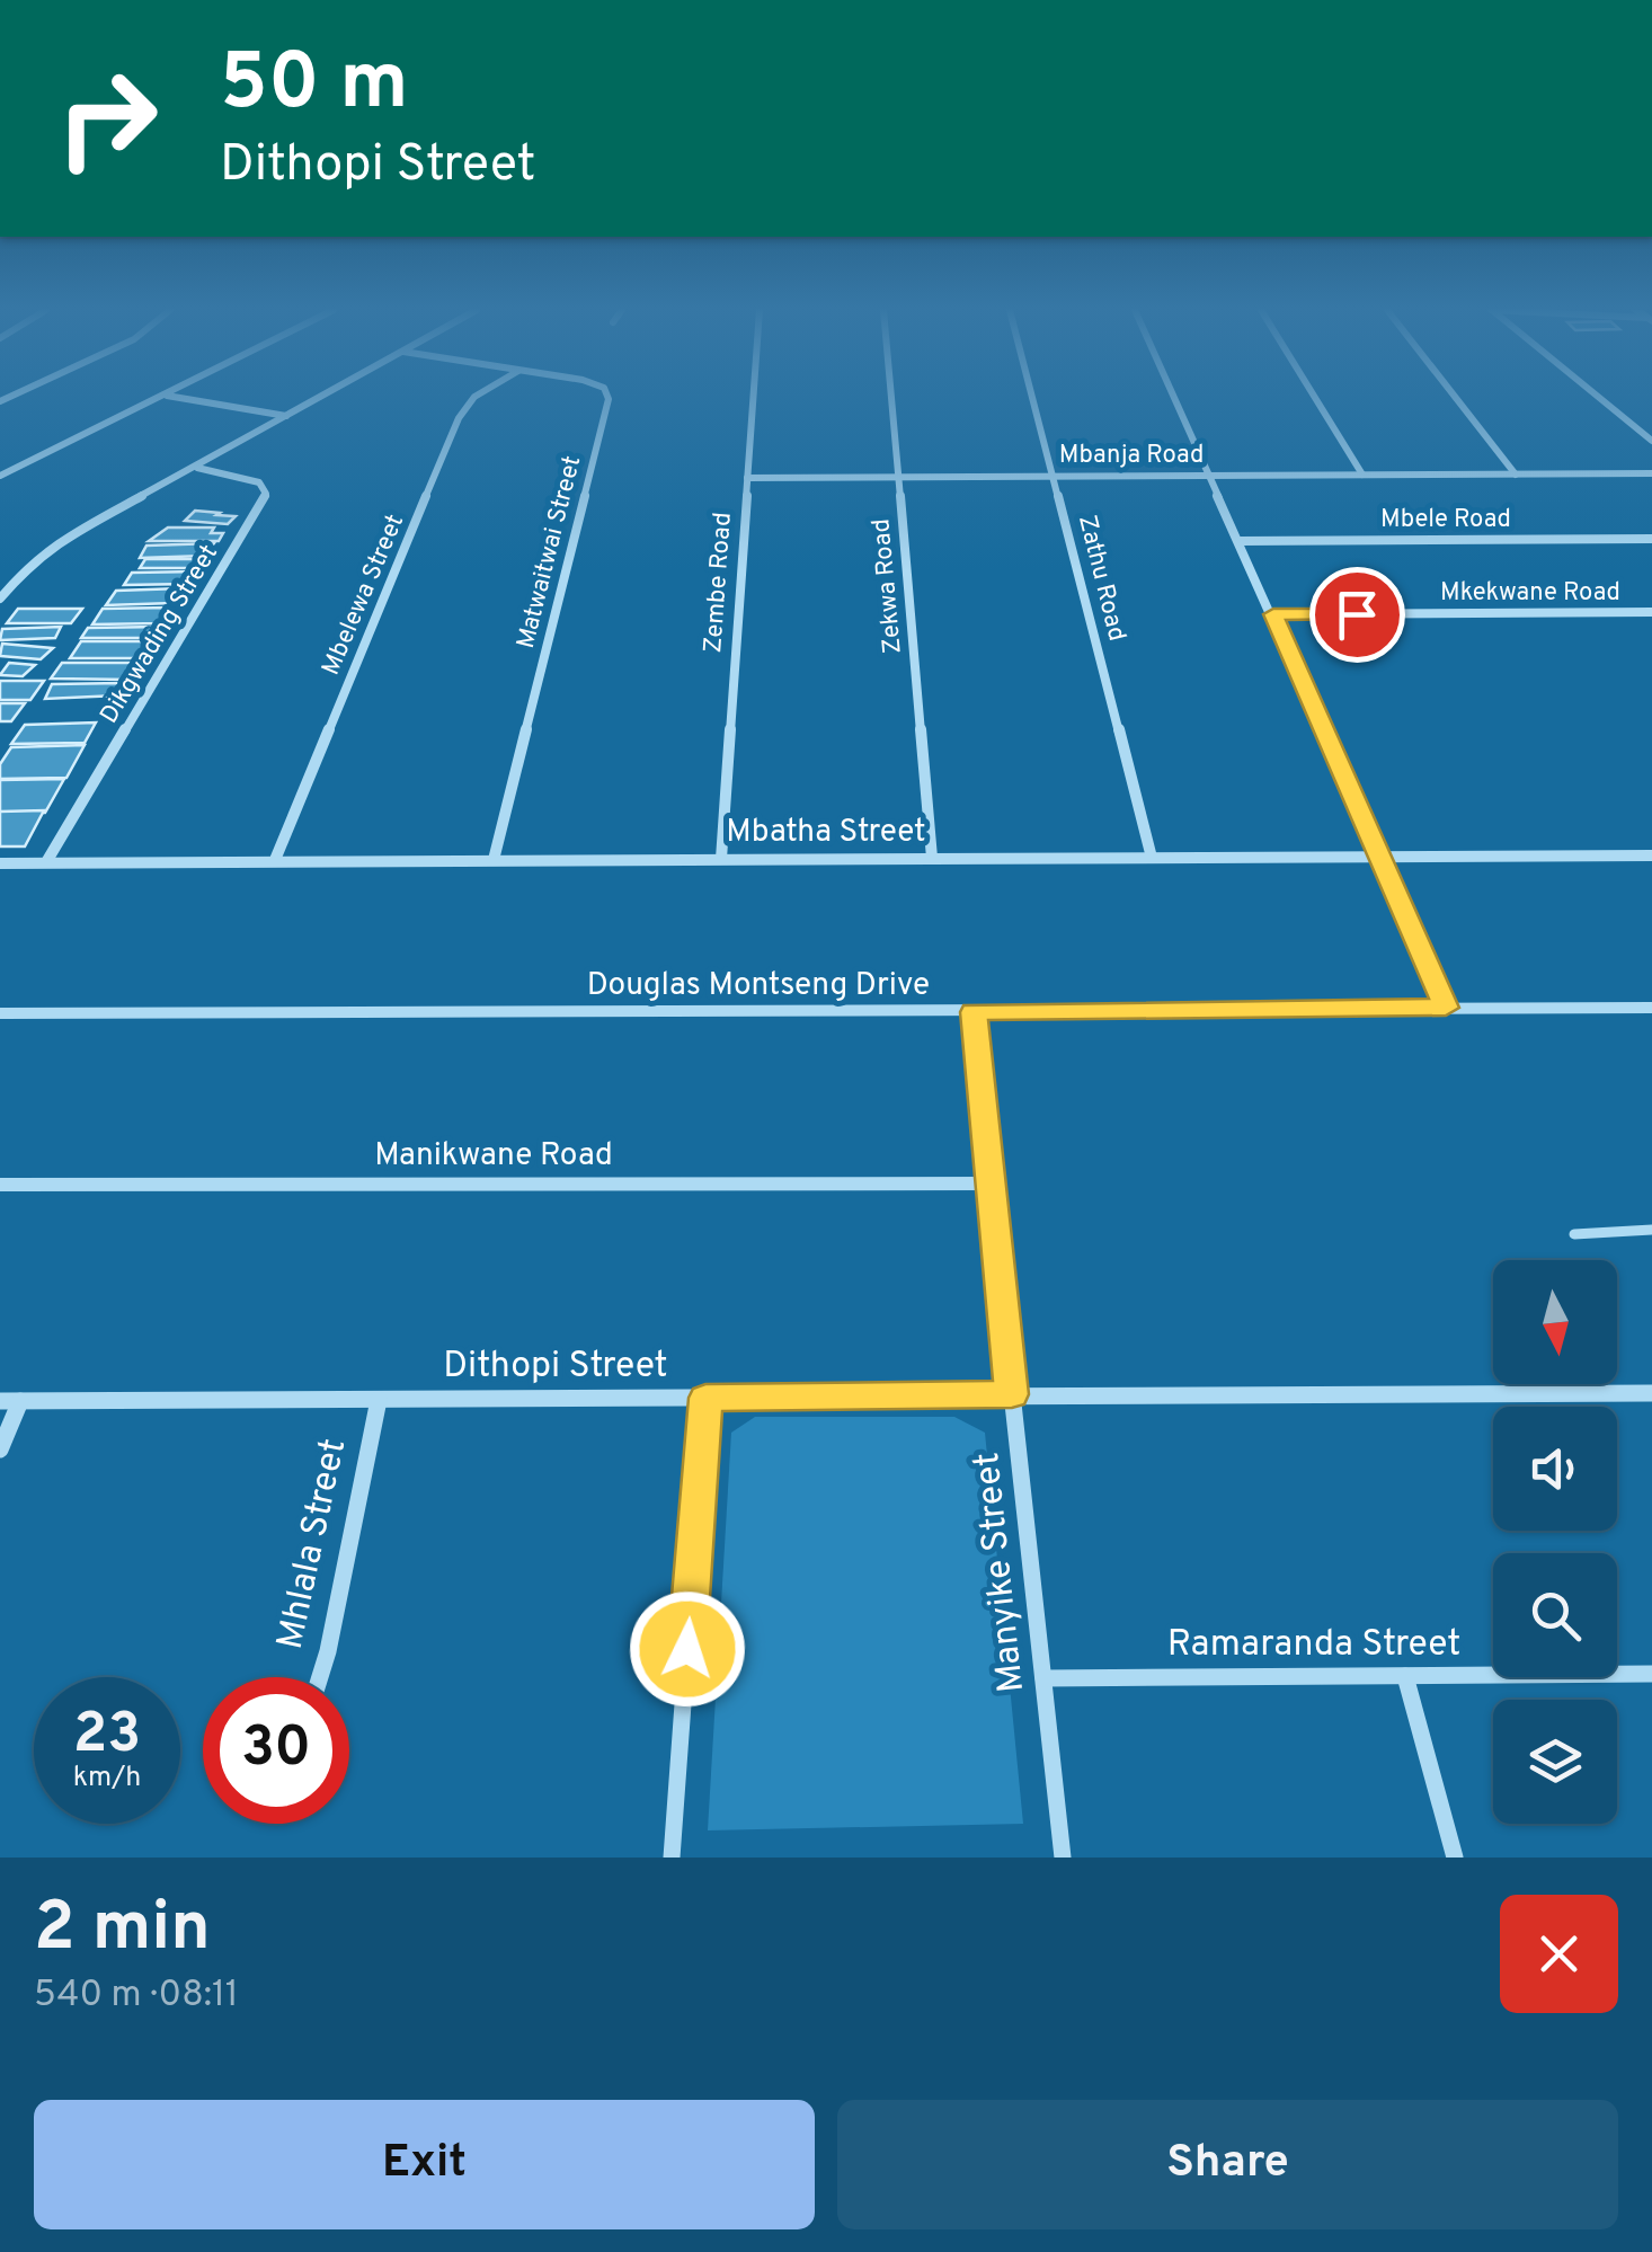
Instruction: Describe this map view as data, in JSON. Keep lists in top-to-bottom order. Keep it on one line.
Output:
{"streets":{"street":["Mbanja Road","Mbele Road","Matwaitwai Street","Zathu Road","Zembe Road","Zekwa Road","Mkekwane Road","Mbelewa Street","Dikgwading Street","Mbatha Street","Douglas Montseng Drive","Manikwane Road","Dithopi Street","Mhlala Street","Manyike Street","Ramaranda Street"]},"crossings":[["Mbanja Road","Zathu Road"],["Mbanja Road","Zembe Road"],["Mbanja Road","Zekwa Road"],["Matwaitwai Street","Mbatha Street"],["Zathu Road","Mbatha Street"],["Zembe Road","Mbatha Street"],["Zekwa Road","Mbatha Street"],["Mbelewa Street","Mbatha Street"],["Dikgwading Street","Mbatha Street"],["Douglas Montseng Drive","Manyike Street"],["Manikwane Road","Manyike Street"],["Dithopi Street","Mhlala Street"],["Dithopi Street","Manyike Street"],["Manyike Street","Ramaranda Street"]],"north":"bottom","page":{"turn":["50 m","Dithopi Street"],"speed":"23 km/h","limit":"30","heading":["2 min","540 m · 08:11"],"buttons":["Exit","Share"]}}
